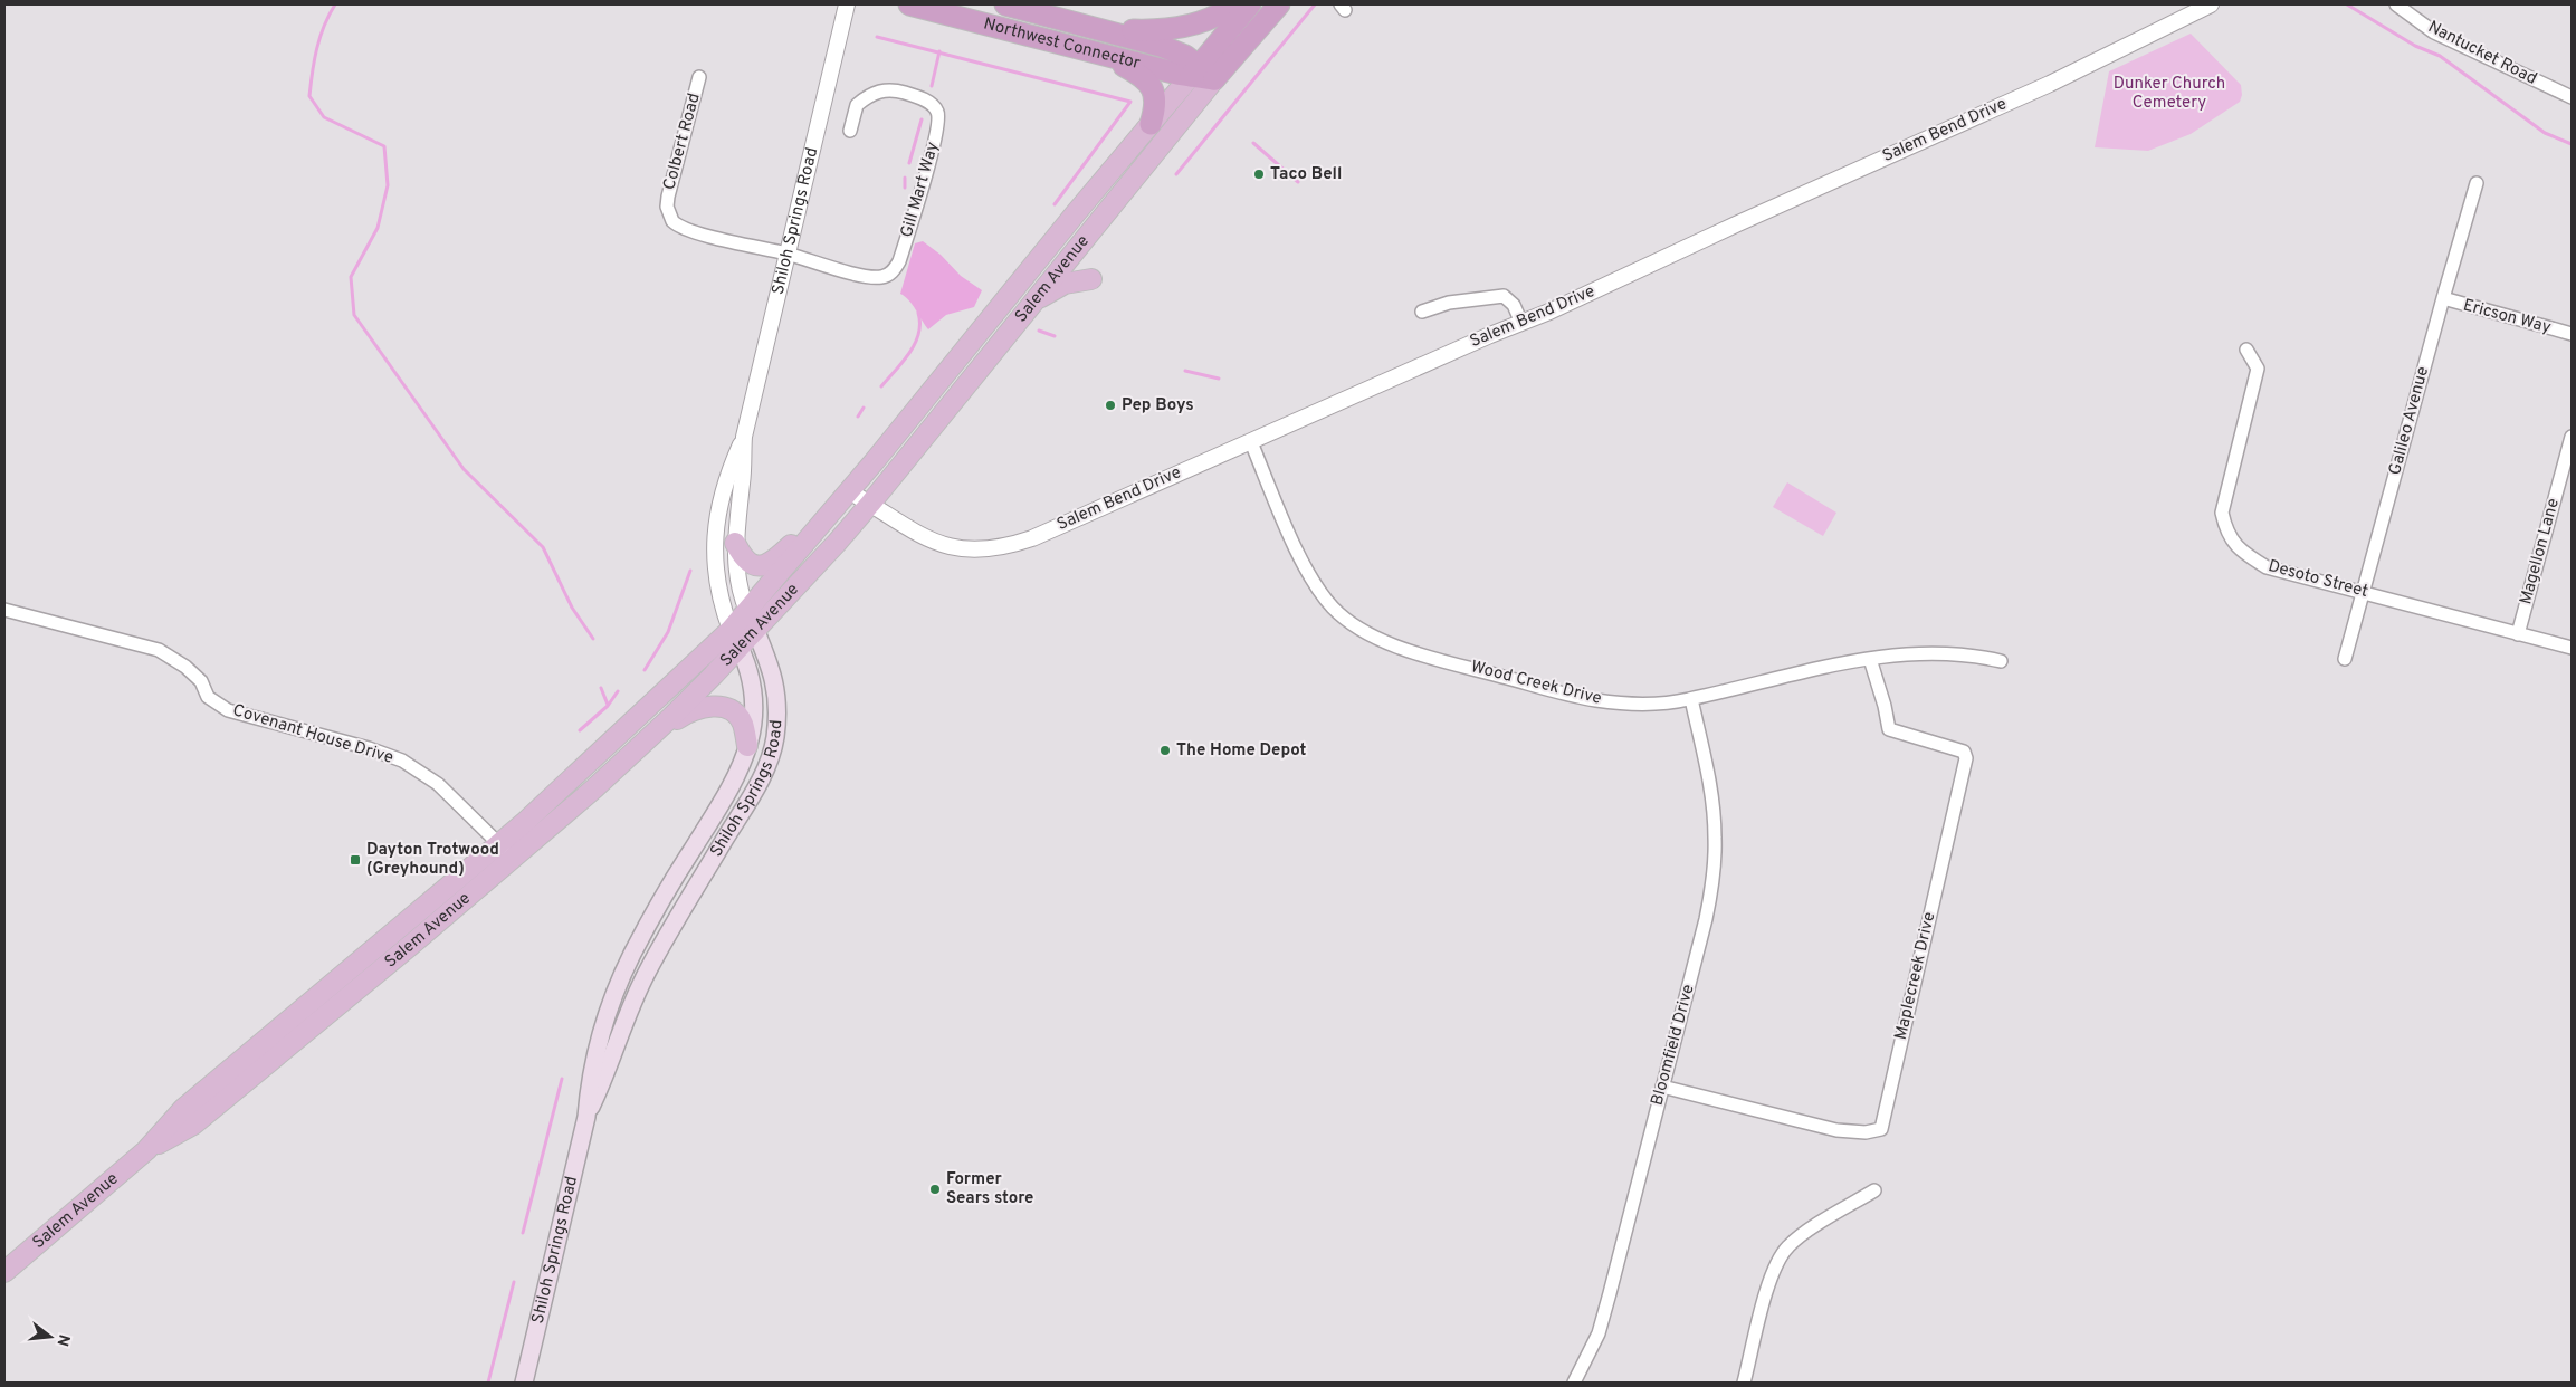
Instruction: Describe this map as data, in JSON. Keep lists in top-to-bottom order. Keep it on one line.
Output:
{"streets":{"highway":["Northwest Connector","Salem Avenue"],"main road":["Shiloh Springs Road"],"street":["Nantucket Road","Salem Bend Drive","Colbert Road","Gill Mart Way","Ericson Way","Galileo Avenue","Magellon Lane","Desoto Street","Wood Creek Drive","Covenant House Drive","Maplecreek Drive","Bloomfield Drive"]},"crossings":[["Northwest Connector","Salem Avenue"],["Salem Bend Drive","Salem Avenue"],["Salem Bend Drive","Wood Creek Drive"],["Colbert Road","Gill Mart Way"],["Colbert Road","Shiloh Springs Road"],["Gill Mart Way","Shiloh Springs Road"],["Shiloh Springs Road","Salem Avenue"],["Salem Avenue","Covenant House Drive"],["Ericson Way","Galileo Avenue"],["Galileo Avenue","Desoto Street"],["Magellon Lane","Desoto Street"],["Wood Creek Drive","Maplecreek Drive"],["Wood Creek Drive","Bloomfield Drive"],["Maplecreek Drive","Bloomfield Drive"]],"parks":["Dunker Church Cemetery"],"places":{"other":["Taco Bell","Pep Boys","The Home Depot","Former Sears store"],"transit":["Dayton Trotwood (Greyhound)"]},"north":"right"}
